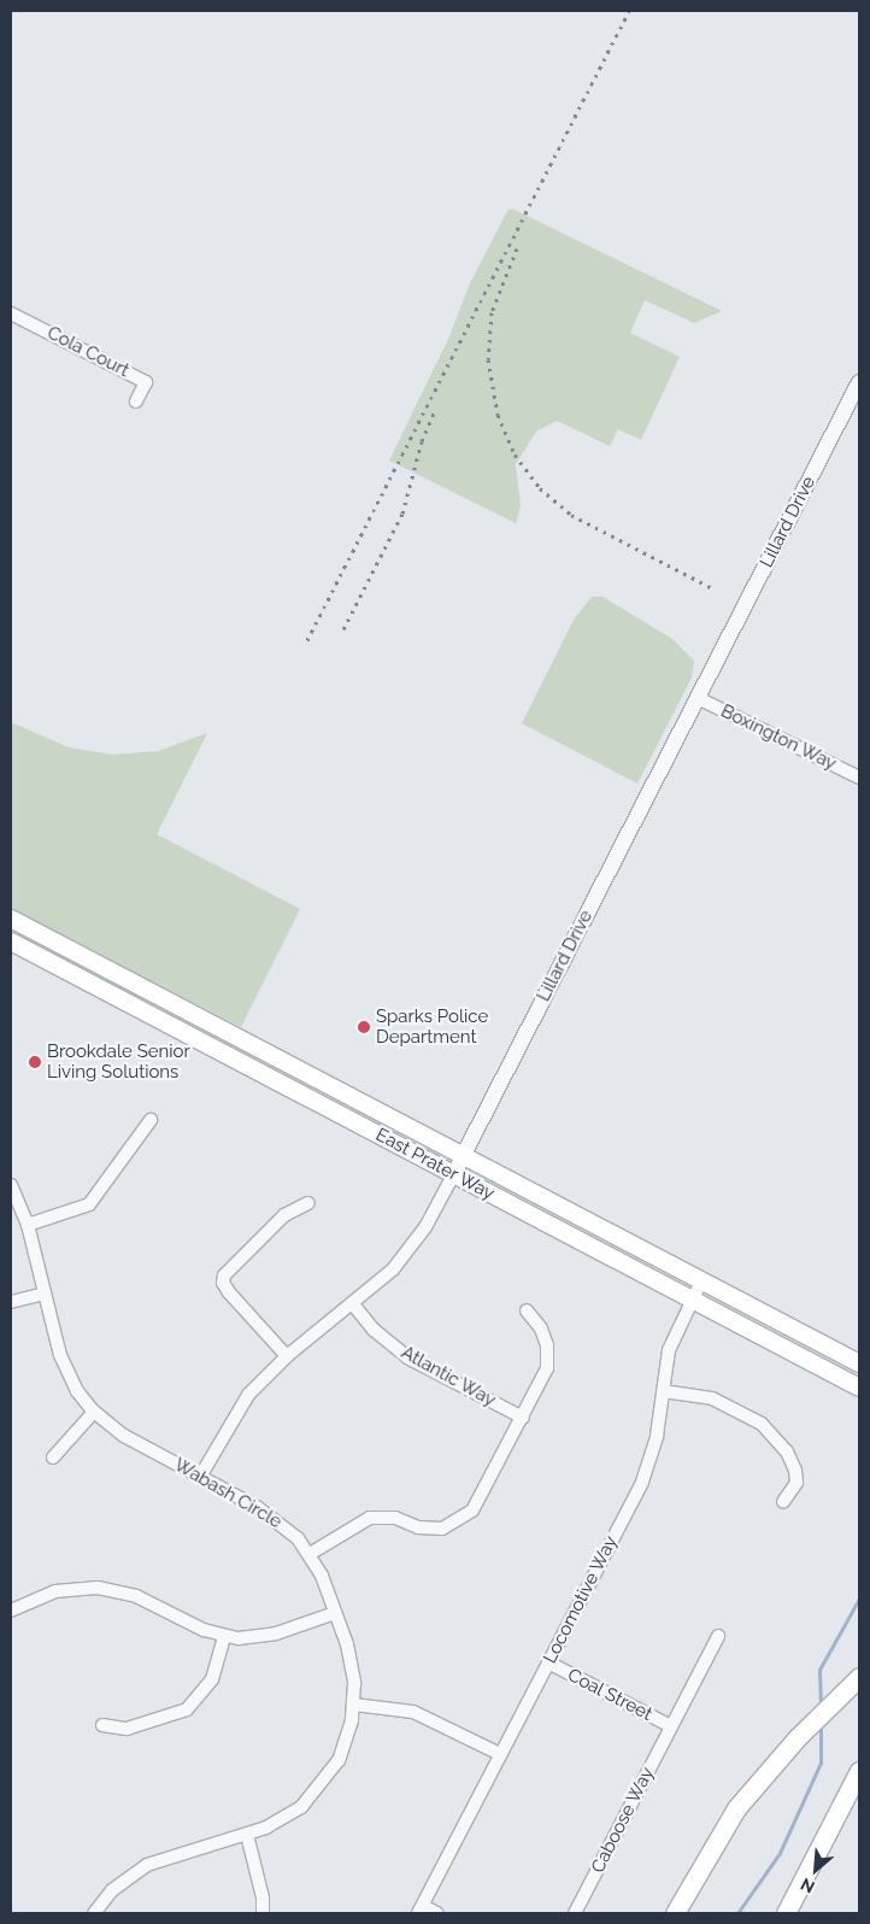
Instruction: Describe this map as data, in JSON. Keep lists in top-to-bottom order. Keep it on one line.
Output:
{"streets":{"main road":["East Prater Way"],"street":["Cola Court","Lillard Drive","Boxington Way","Atlantic Way","Wabash Circle","Locomotive Way","Coal Street","Caboose Way"]},"crossings":[["Lillard Drive","Boxington Way"],["Lillard Drive","East Prater Way"],["Lillard Drive","Atlantic Way"],["Lillard Drive","Wabash Circle"],["East Prater Way","Locomotive Way"],["Locomotive Way","Coal Street"],["Coal Street","Caboose Way"]],"places":["Sparks Police Department","Brookdale Senior Living Solutions"],"north":"bottom left"}
